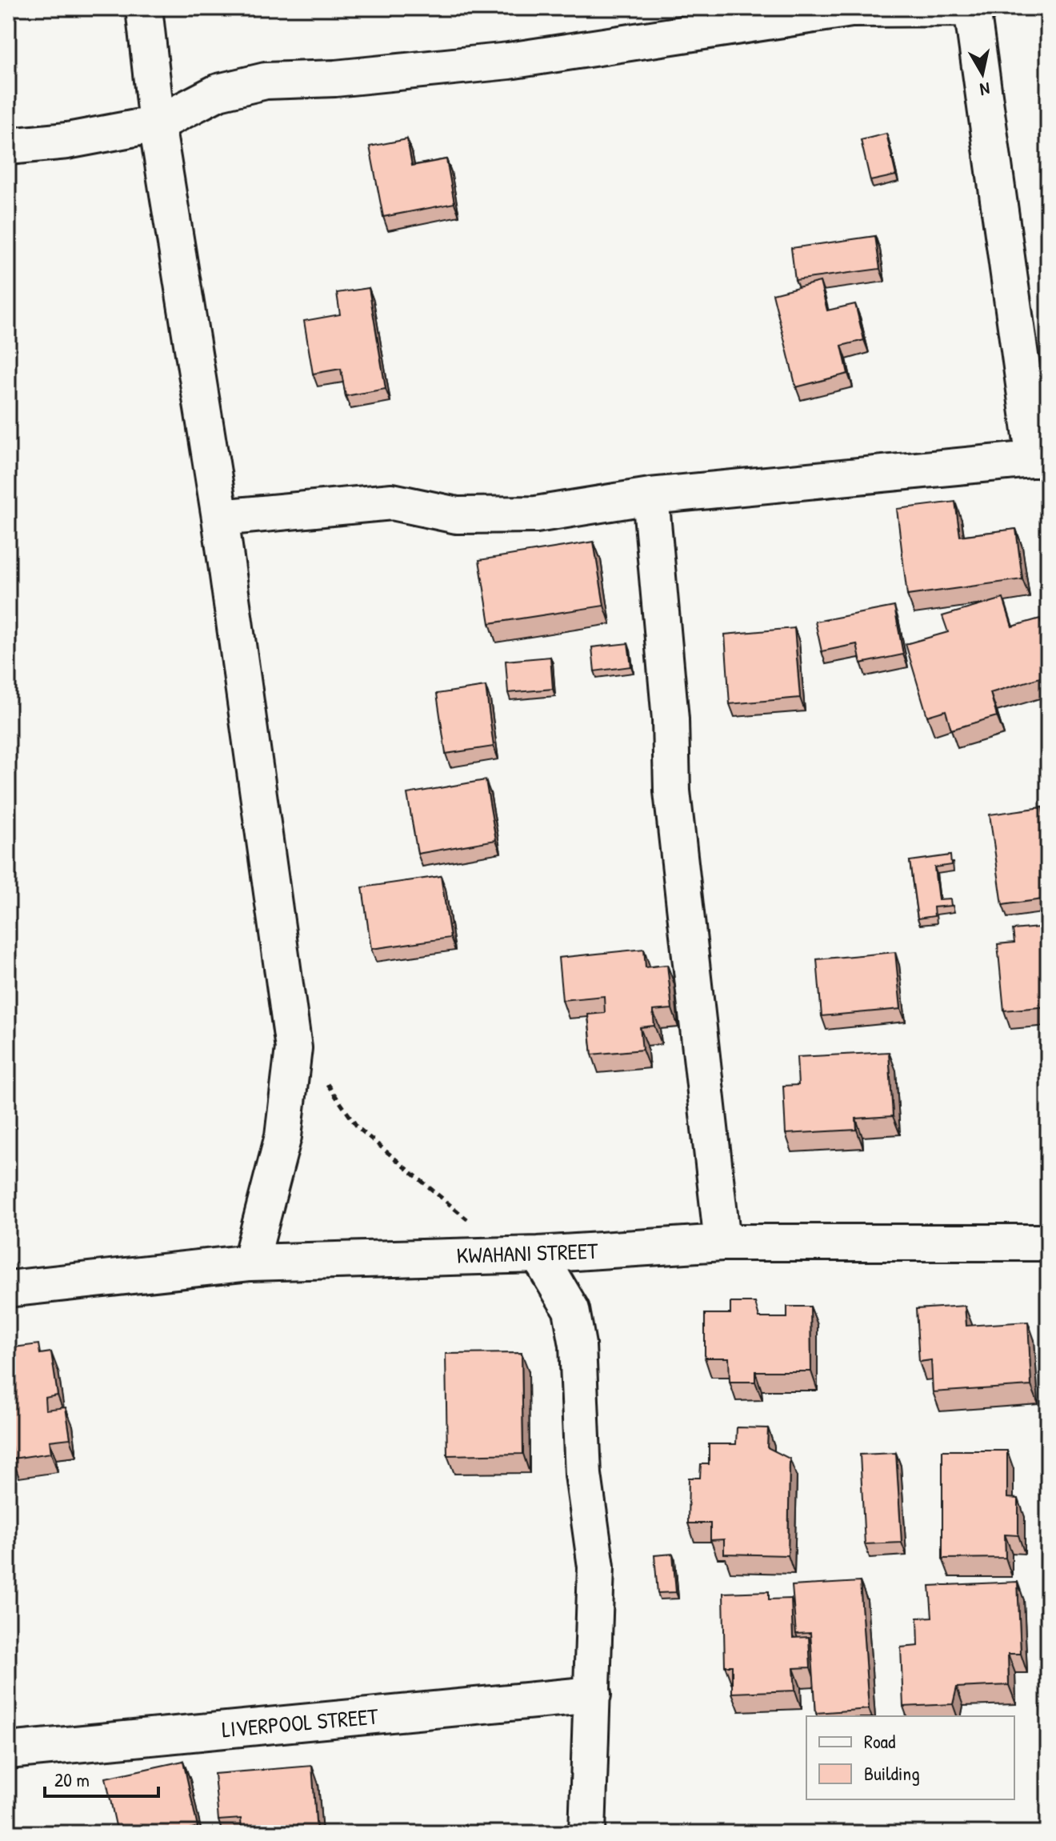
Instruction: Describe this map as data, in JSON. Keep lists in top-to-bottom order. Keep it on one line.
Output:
{"streets":{"street":["KWAHANI STREET","LIVERPOOL STREET"]},"legend":["Road","Building"],"scale_bar":"20 m","north":"bottom"}
